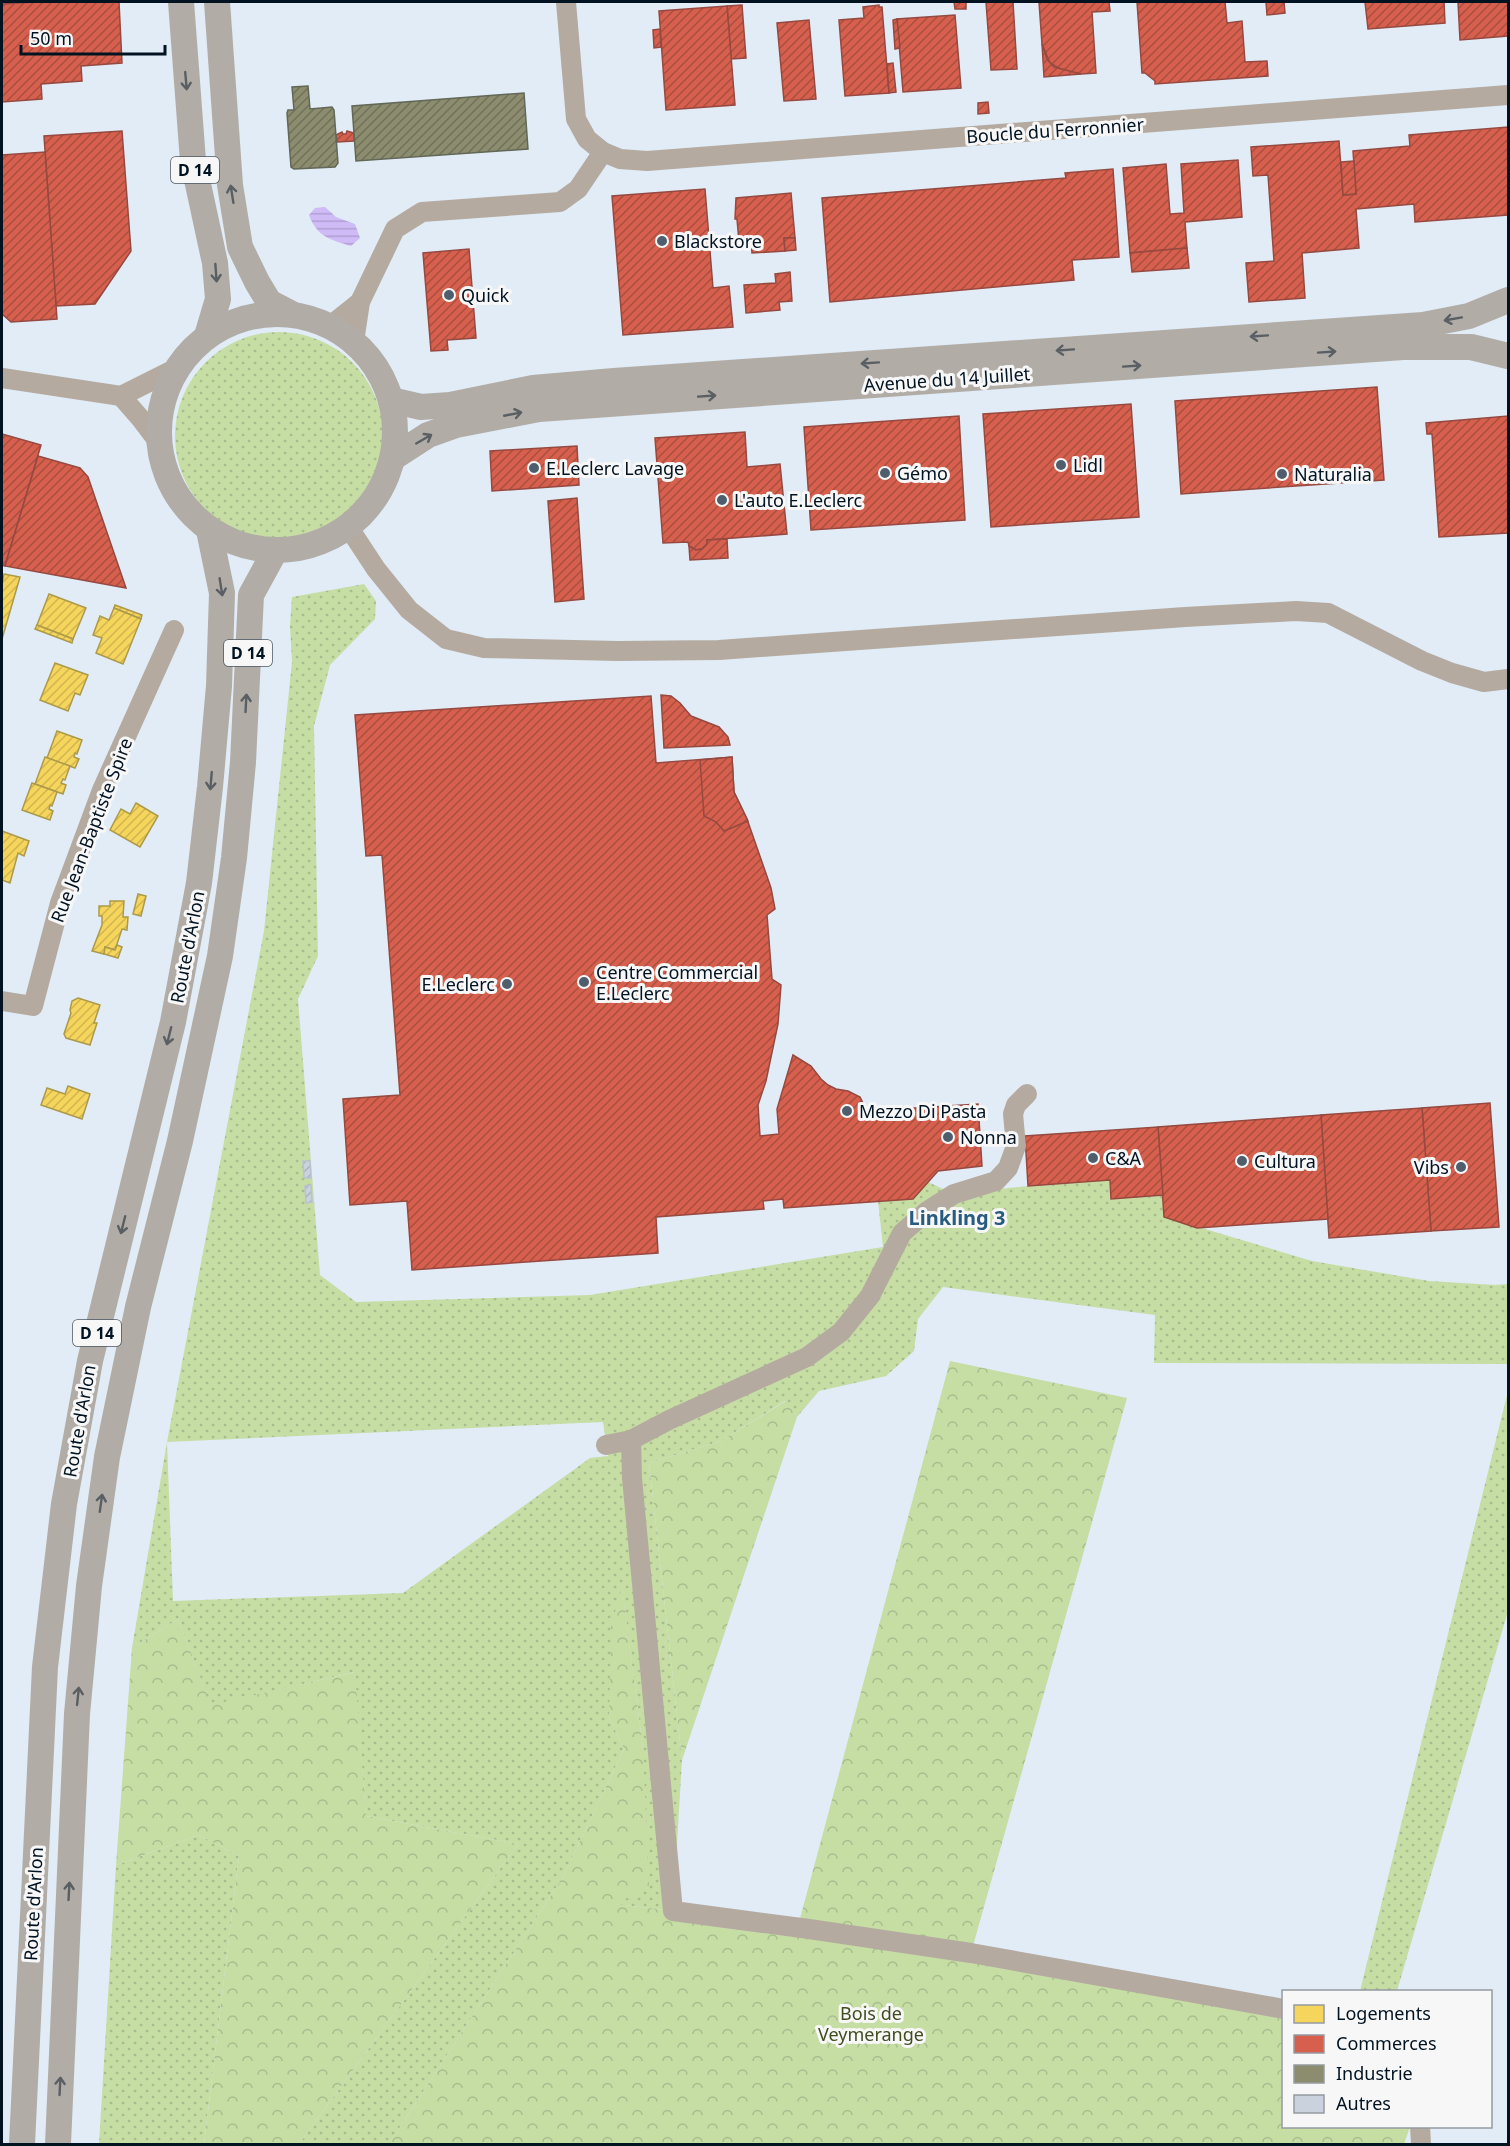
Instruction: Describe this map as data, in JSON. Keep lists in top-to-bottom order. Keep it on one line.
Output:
{"streets":{"main road":["D 14","Avenue du 14 Juillet","Route d'Arlon"],"street":["Boucle du Ferronnier","Rue Jean-Baptiste Spire"]},"districts":["Linkling 3"],"parks":["Bois de Veymerange"],"places":["Blackstore","Quick","Lidl","E.Leclerc Lavage","Gémo","Naturalia","L'auto E.Leclerc","Centre Commercial E.Leclerc","E.Leclerc","Mezzo Di Pasta","Nonna","C&A","Cultura","Vibs"],"legend":["Logements","Commerces","Industrie","Autres"],"scale_bar":"50 m"}
